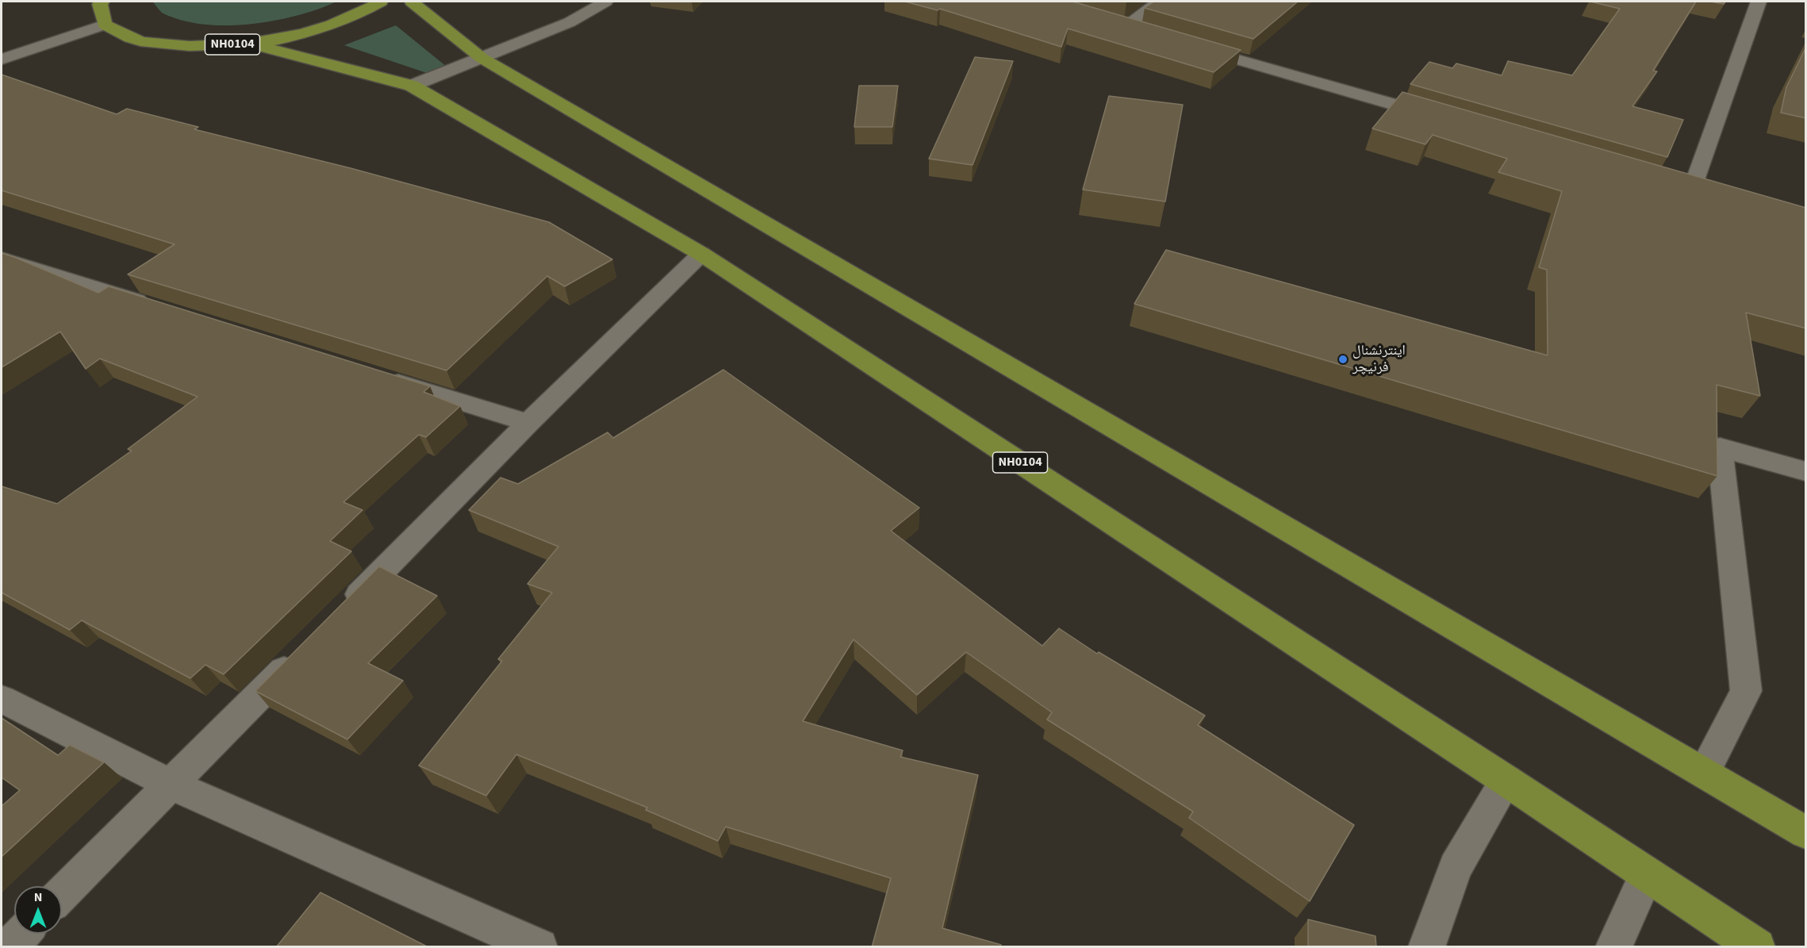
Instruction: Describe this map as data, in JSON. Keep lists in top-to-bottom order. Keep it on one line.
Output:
{"streets":{"highway":["NH0104"]},"places":["اینترنشنال فرنیچر"],"north":"top"}
